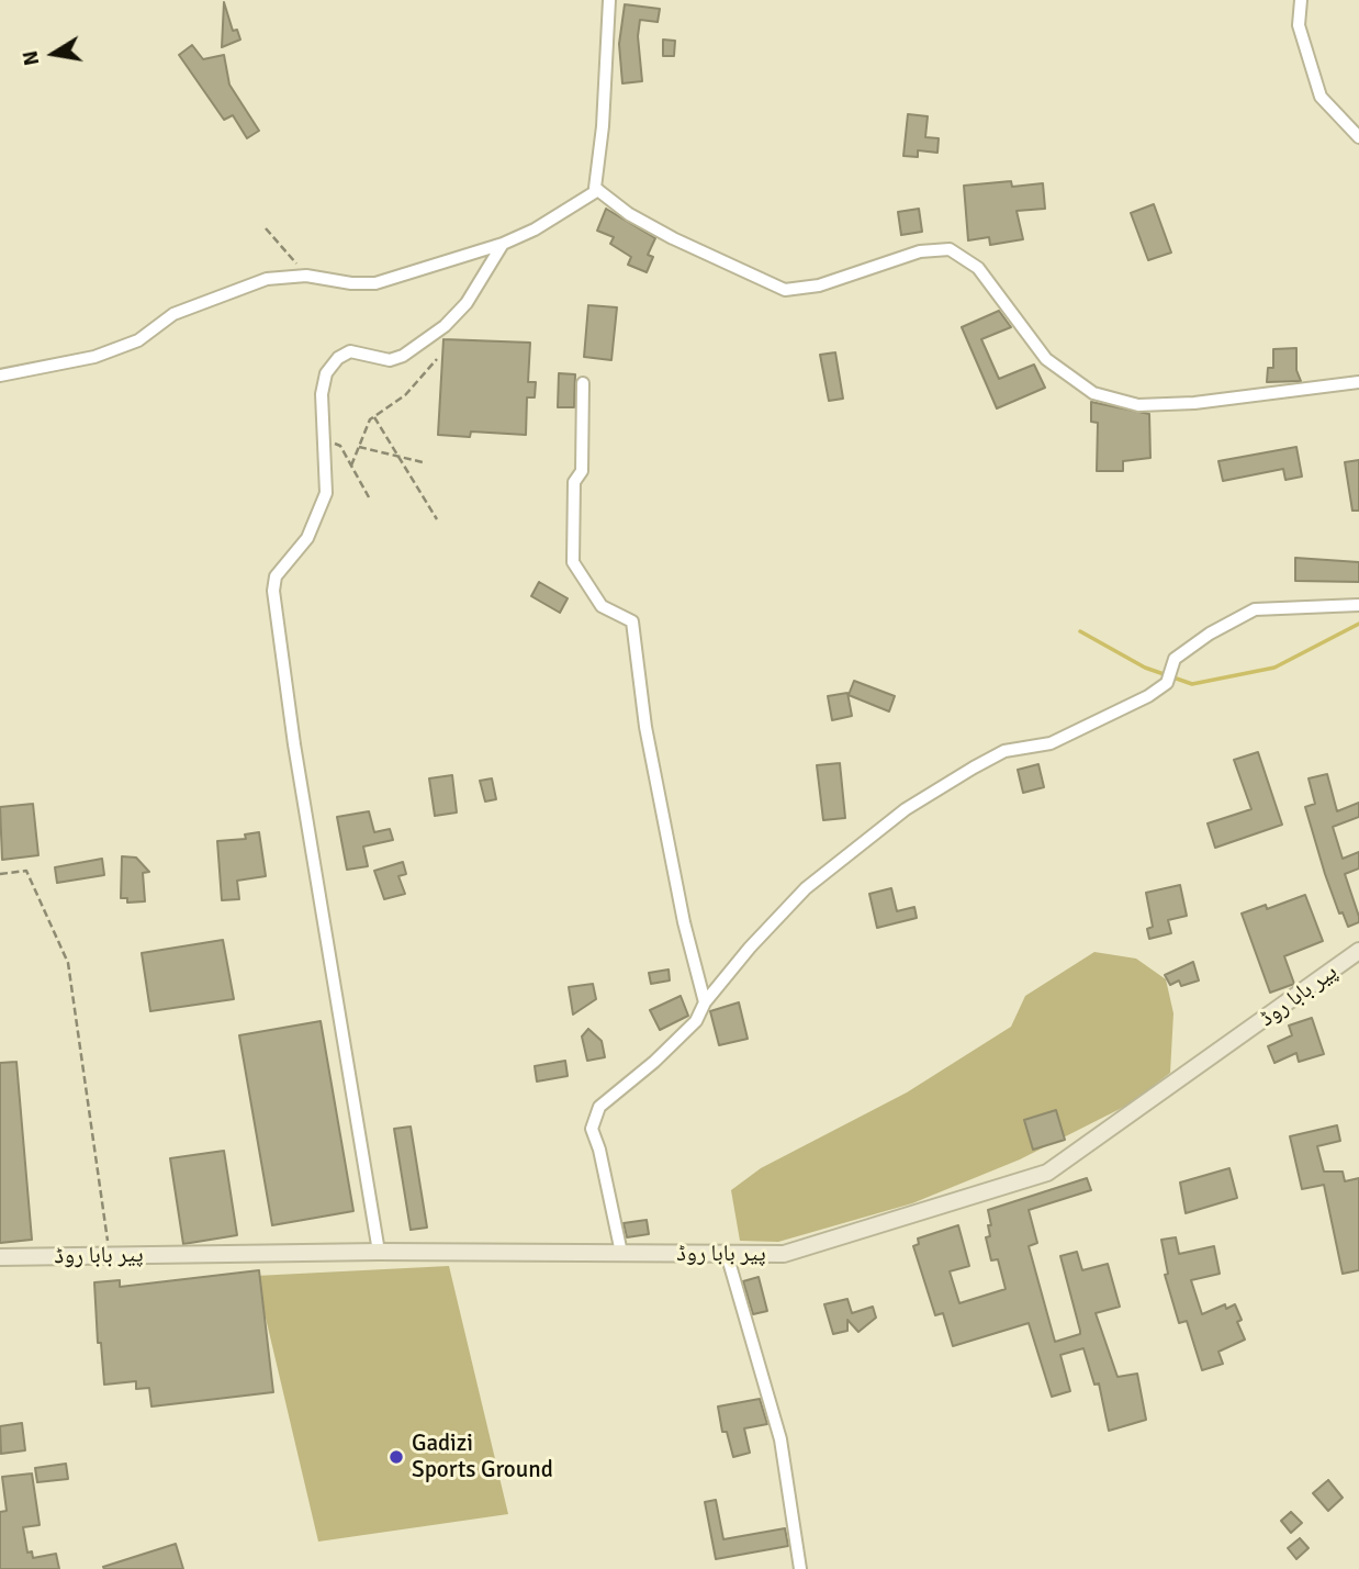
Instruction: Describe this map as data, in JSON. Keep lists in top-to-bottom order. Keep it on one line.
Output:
{"streets":{"main road":["پیر بابا روڈ"]},"places":["Gadizi Sports Ground"],"north":"left"}
